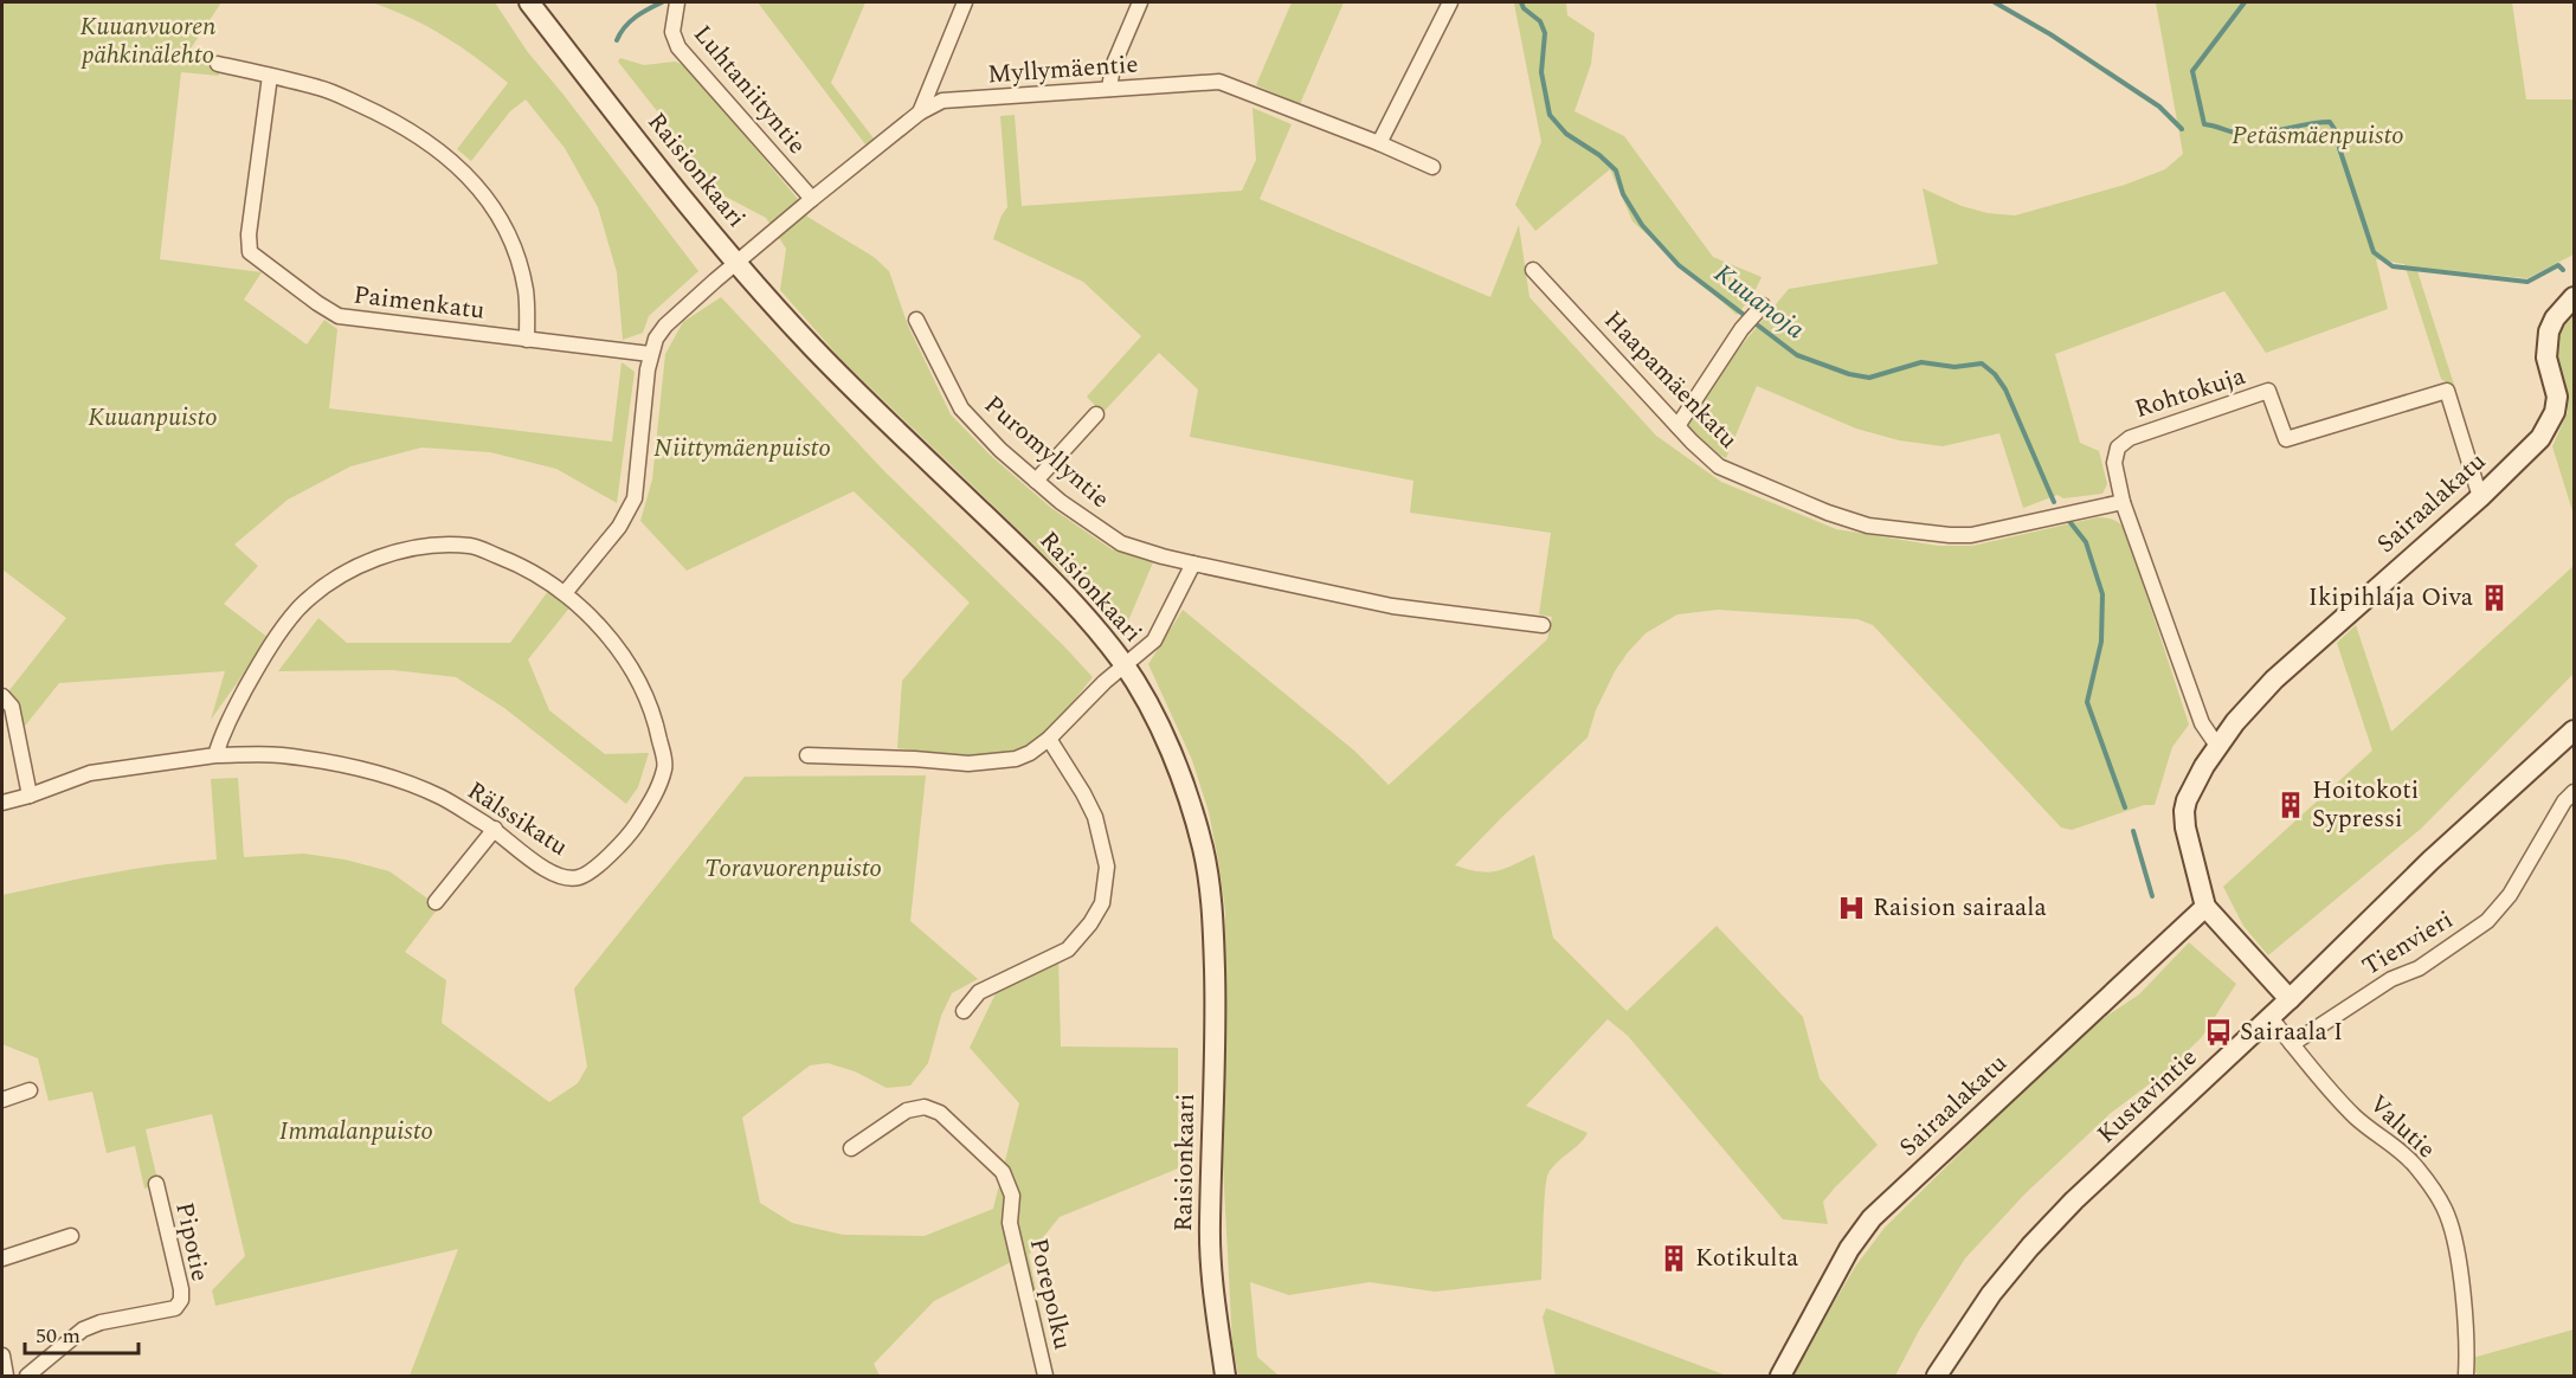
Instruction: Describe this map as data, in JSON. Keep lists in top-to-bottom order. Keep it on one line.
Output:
{"streets":{"main road":["Raisionkaari","Sairaalakatu","Kustavintie"],"street":["Myllymäentie","Luhtaniityntie","Paimenkatu","Haapamäenkatu","Rohtokuja","Puromyllyntie","Rälssikatu","Tienvieri","Valutie","Pipotie","Porepolku"]},"crossings":[["Myllymäentie","Luhtaniityntie"],["Myllymäentie","Raisionkaari"],["Myllymäentie","Paimenkatu"],["Haapamäenkatu","Rohtokuja"],["Rohtokuja","Sairaalakatu"],["Sairaalakatu","Kustavintie"],["Tienvieri","Valutie"],["Kustavintie","Valutie"]],"water":["Kuuanoja"],"parks":["Kuuanvuoren pähkinälehto","Petäsmäenpuisto","Kuuanpuisto","Niittymäenpuisto","Toravuorenpuisto","Immalanpuisto"],"places":{"building":["Ikipihlaja Oiva","Hoitokoti Sypressi","Kotikulta"],"hospital":["Raision sairaala"],"bus stop":["Sairaala I"]},"scale_bar":"50 m"}
